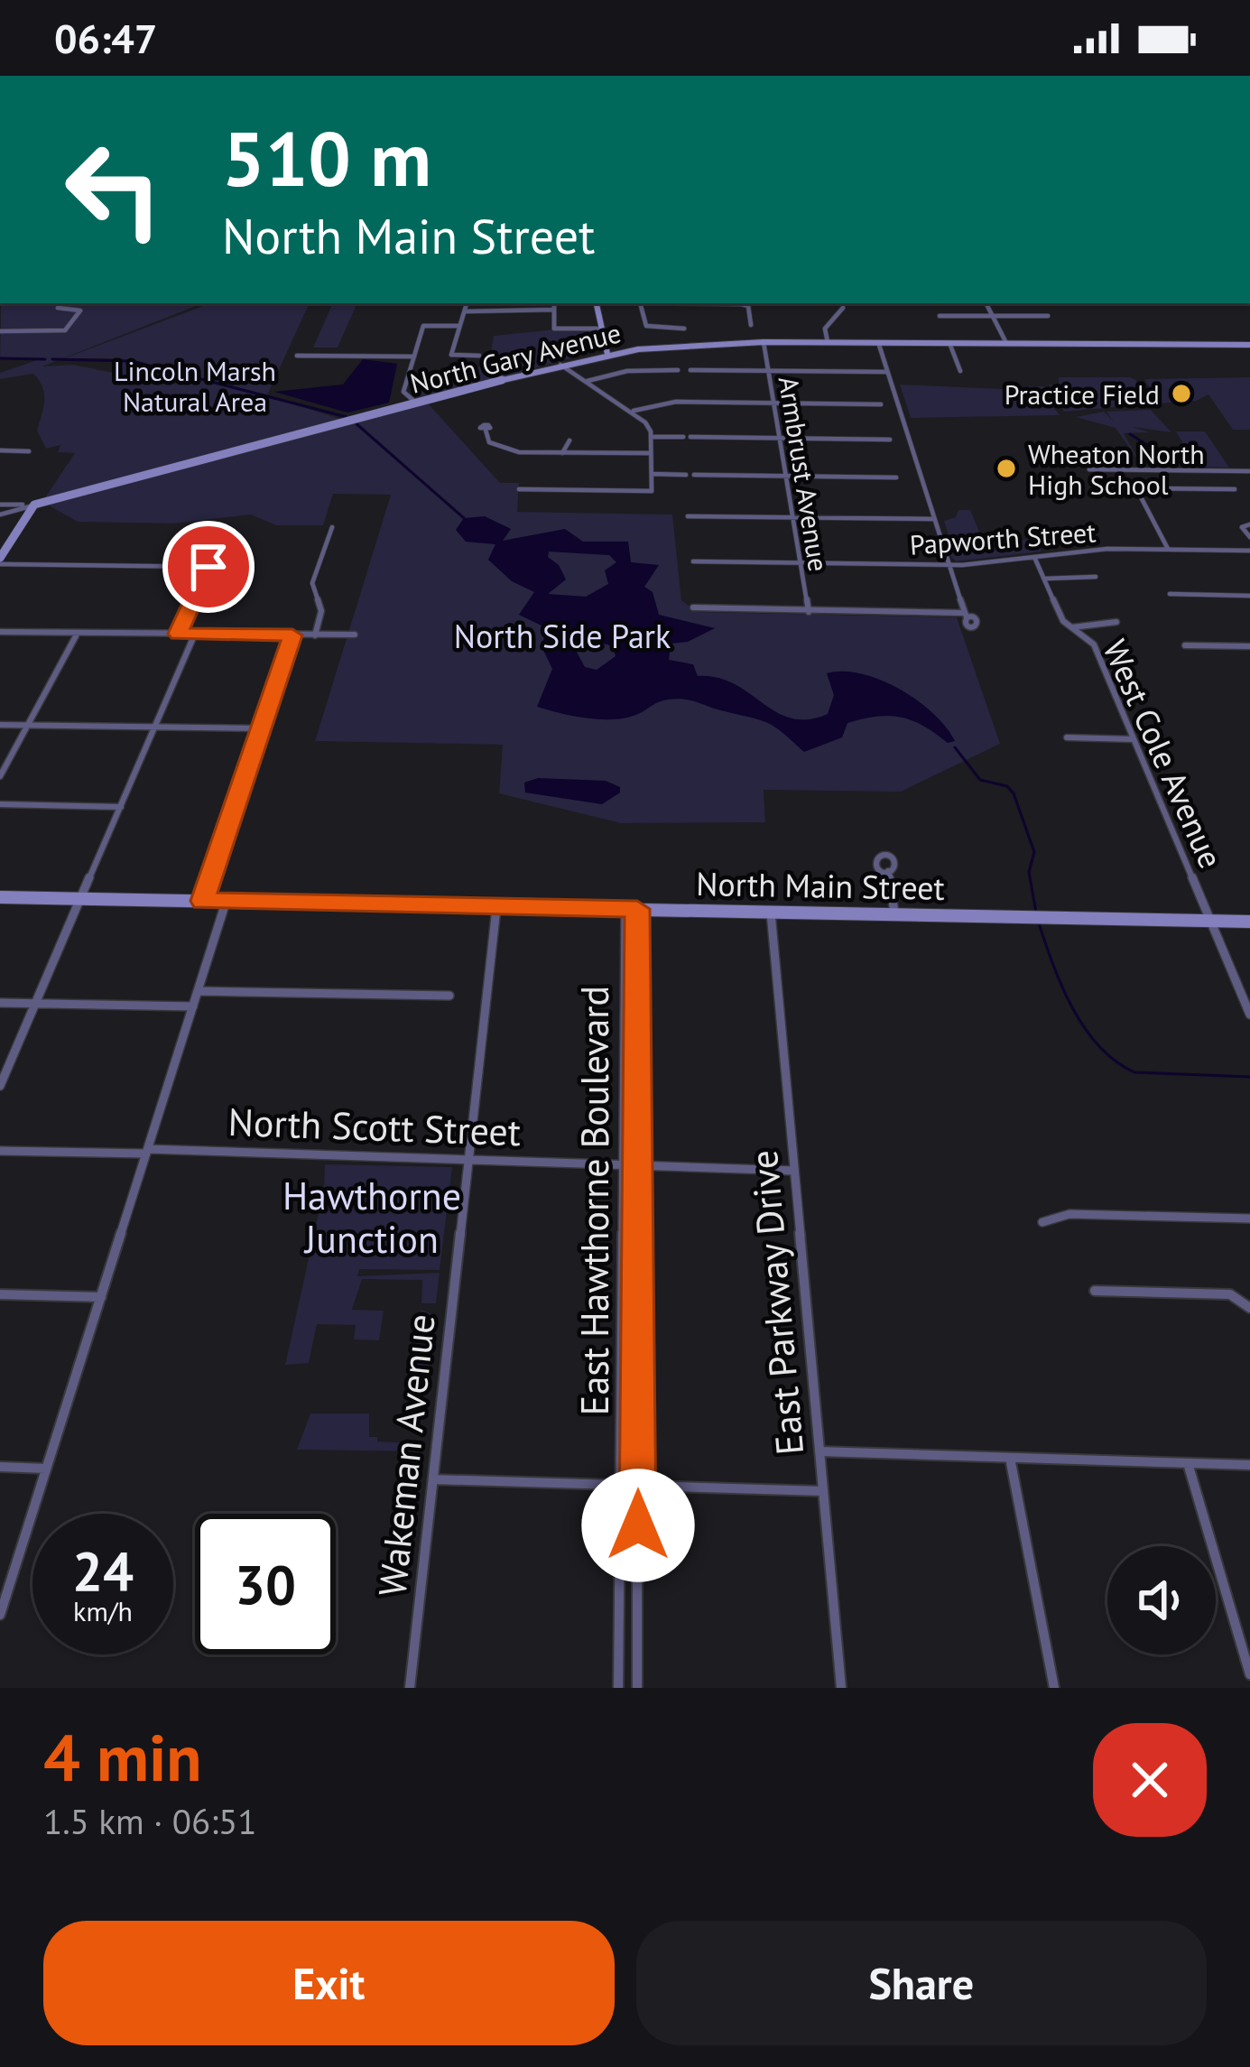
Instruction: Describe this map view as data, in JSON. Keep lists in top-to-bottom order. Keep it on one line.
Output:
{"streets":{"street":["North Gary Avenue","Armbrust Avenue","Papworth Street","West Cole Avenue","North Main Street","North Scott Street","East Hawthorne Boulevard","East Parkway Drive","Wakeman Avenue"]},"crossings":[["North Gary Avenue","Armbrust Avenue"],["Armbrust Avenue","Papworth Street"],["Papworth Street","West Cole Avenue"],["West Cole Avenue","North Main Street"],["North Main Street","East Hawthorne Boulevard"],["North Main Street","East Parkway Drive"],["North Main Street","Wakeman Avenue"],["North Scott Street","East Hawthorne Boulevard"],["North Scott Street","East Parkway Drive"],["North Scott Street","Wakeman Avenue"]],"parks":["Lincoln Marsh Natural Area","North Side Park","Hawthorne Junction"],"places":["Practice Field","Wheaton North High School"],"page":{"status":"06:47","turn":["510 m","North Main Street"],"speed":"24 km/h","limit":"30","heading":["4 min","1.5 km · 06:51"],"buttons":["Exit","Share"]}}
